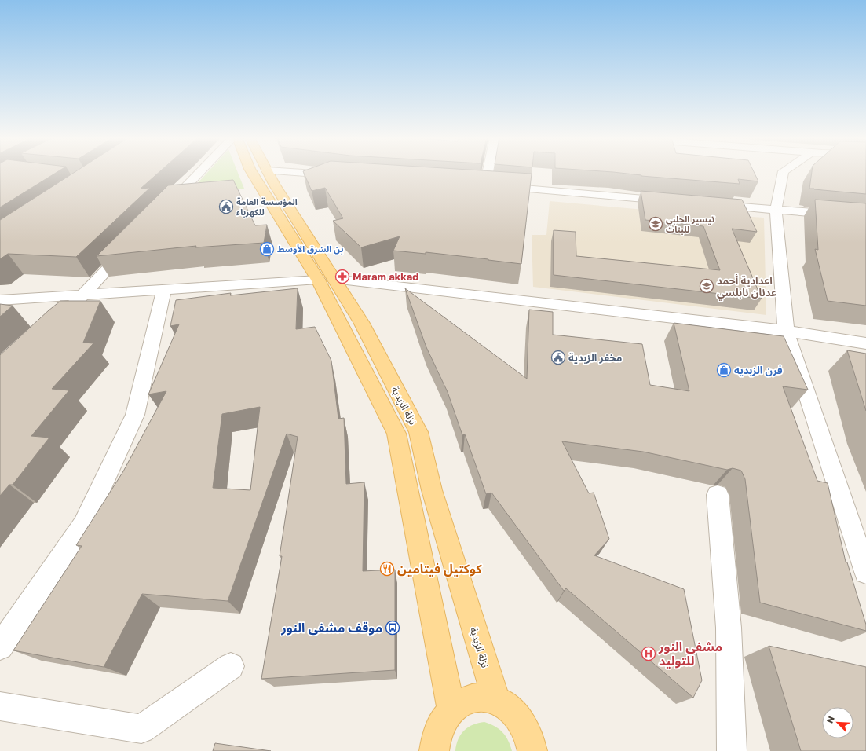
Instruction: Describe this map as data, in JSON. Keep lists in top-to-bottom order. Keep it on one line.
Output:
{"streets":{"main road":["نزلة الزبدية"]},"places":{"public building":["المؤسسة العامة للكهرباء","مخفر الزبدية"],"school or university":["تيسير الحلبي للبنات","اعدادية أحمد عدنان نابلسي"],"shop":["بن الشرق الأوسط","فرن الزبديه"],"pharmacy":["Maram akkad"],"restaurant":["كوكتيل فيتامين"],"bus stop":["موقف مشفى النور"],"hospital":["مشفى النور للتوليد"]},"north":"top left"}
